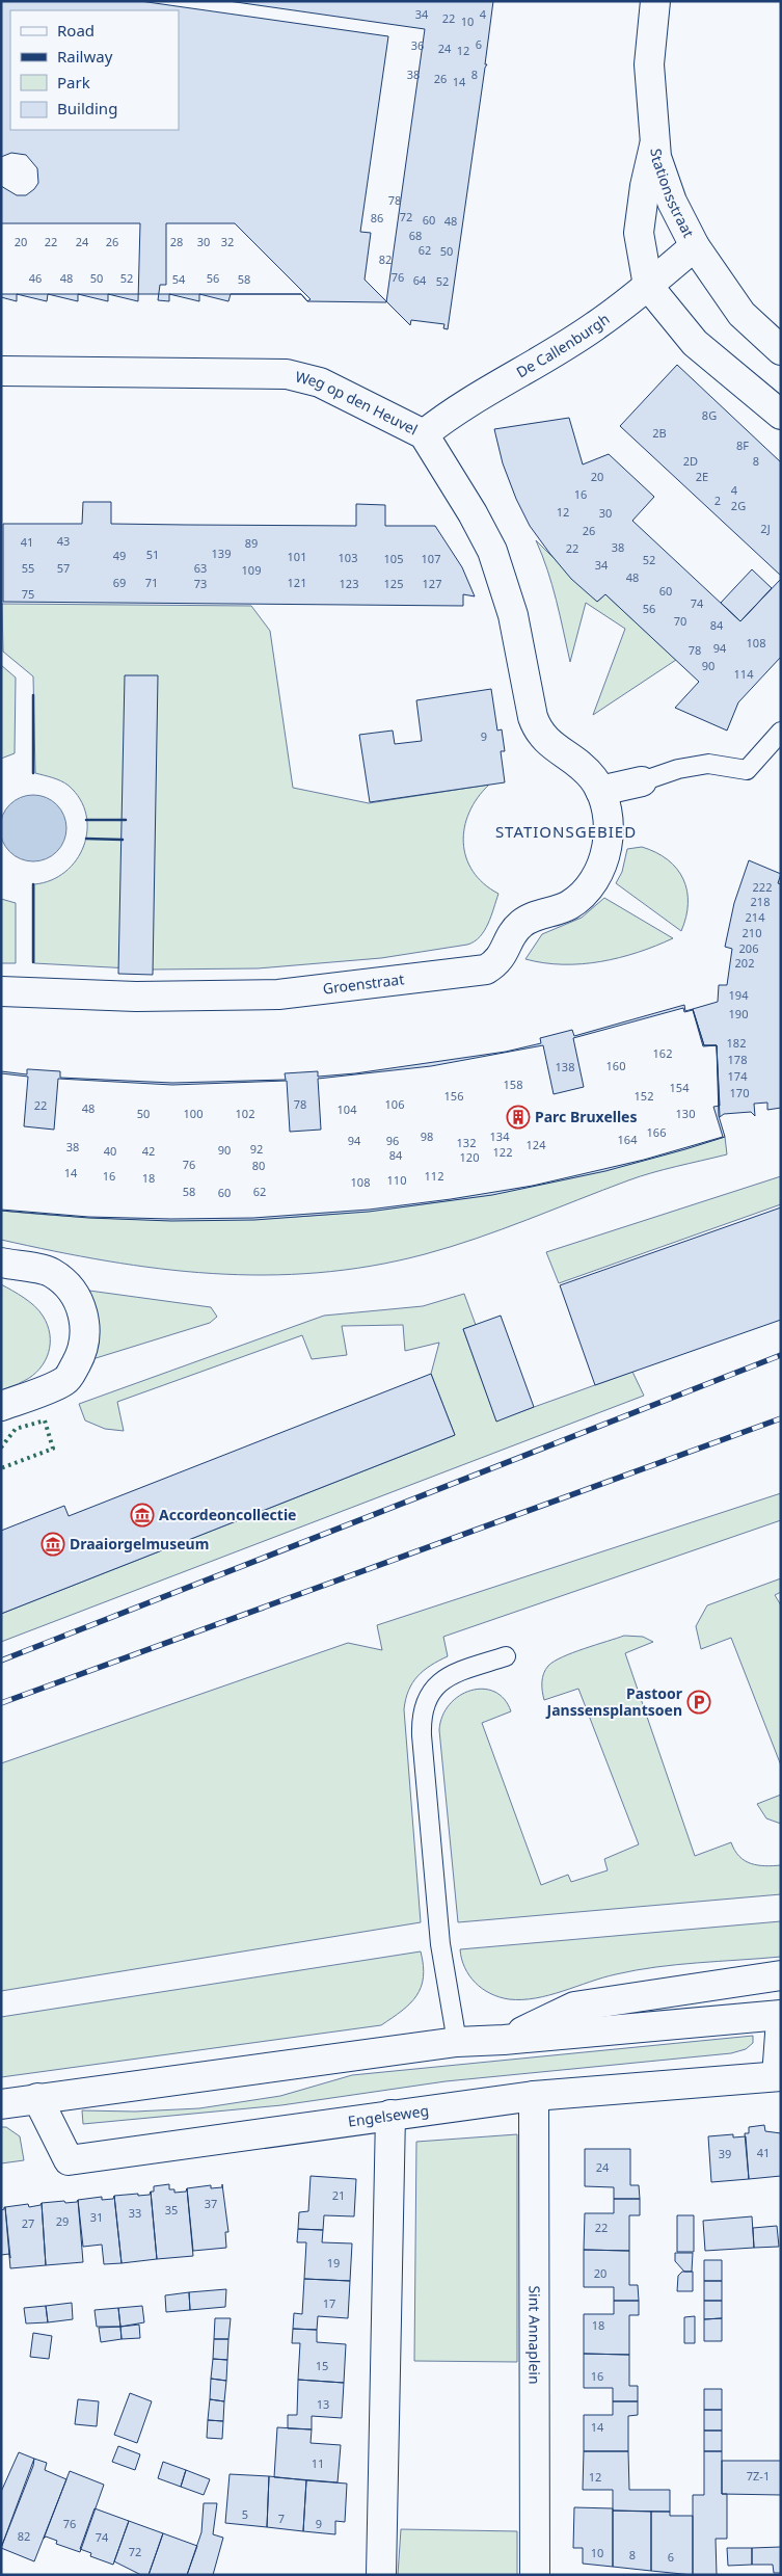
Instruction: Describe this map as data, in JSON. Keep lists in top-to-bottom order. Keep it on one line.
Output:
{"streets":{"street":["Stationsstraat","De Callenburgh","Weg op den Heuvel","Groenstraat","Engelseweg","Sint Annaplein"]},"crossings":[["Stationsstraat","De Callenburgh"],["De Callenburgh","Weg op den Heuvel"],["Weg op den Heuvel","Groenstraat"],["Engelseweg","Sint Annaplein"]],"districts":["STATIONSGEBIED"],"places":{"building":["Parc Bruxelles"],"museum":["Accordeoncollectie","Draaiorgelmuseum"],"parking":["Pastoor Janssensplantsoen"]},"house_numbers":["34","4","22","10","6","36","24","12","38","8","26","14","78","72","86","60","48","68","20","22","24","26","28","30","32","62","50","82","76","46","48","50","52","56","54","58","64","52","8G","2B","8F","2D","8","20","2E","4","16","2","2G","12","30","2J","26","43","41","89","38","22","139","51","49","101","103","105","107","52","34","55","57","63","109","48","69","71","121","73","123","125","127","60","75","74","56","70","84","108","94","78","90","114","9","222","218","214","210","206","202","194","190","182","162","178","160","138","174","158","154","170","156","152","78","106","22","48","104","50","100","102","130","166","98","134","164","94","96","132","124","38","92","90","40","42","122","84","120","76","80","14","16","112","18","110","108","58","62","60","41","39","24","21","37","35","33","31","29","27","22","19","20","17","18","15","16","13","14","11","7Z-1","12","5","7","76","9","82","74","72","10","8","6"],"legend":["Road","Railway","Park","Building"]}
